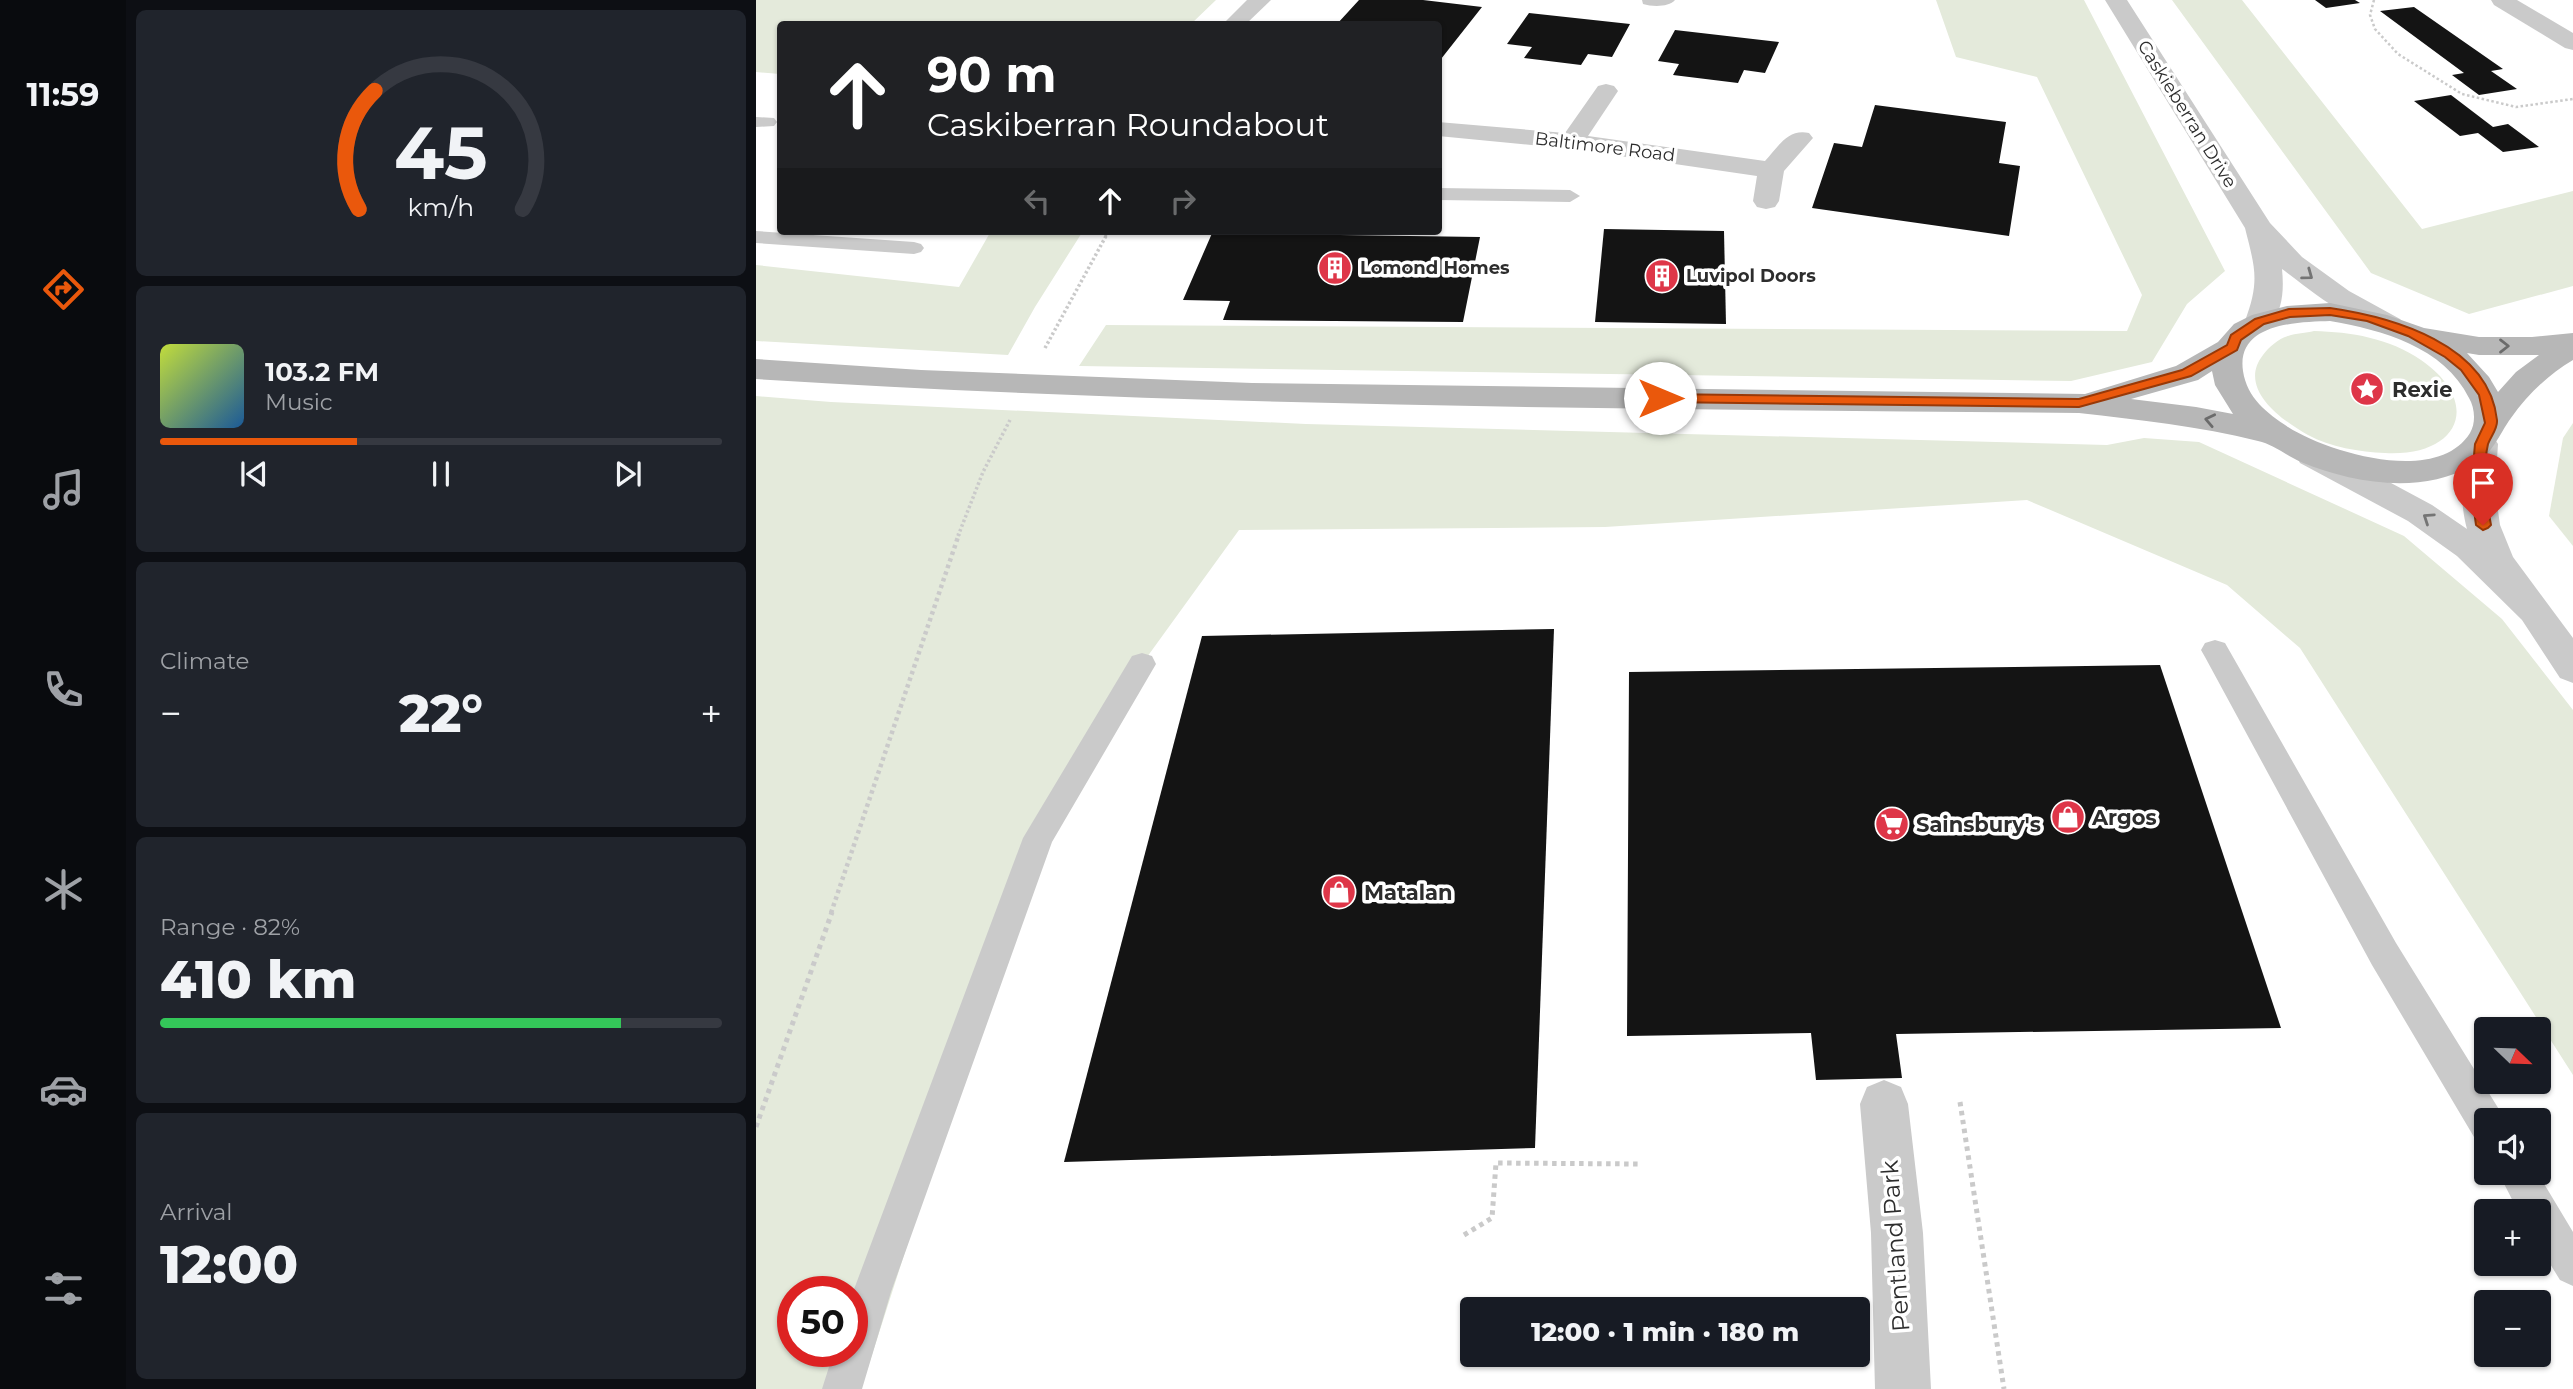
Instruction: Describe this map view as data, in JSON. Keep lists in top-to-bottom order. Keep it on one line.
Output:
{"streets":{"street":["Caskieberran Drive","Baltimore Road","Pentland Park"]},"places":{"building":["Lomond Homes","Luvipol Doors"],"place":["Rexie"],"shop":["Argos","Matalan"],"supermarket":["Sainsbury's"]},"north":"bottom right","page":{"tabs":"11:59","turn":["90 m","Caskiberran Roundabout"],"song":["103.2 FM","Music"],"tile":["Climate",["Range · 82%","410 km"],["Arrival","12:00"]],"heat":["−","22°","+"],"map_buttons":["+","−"],"limit":"50","trip":"12:00 · 1 min · 180 m","gauge":["45","km/h"]}}
